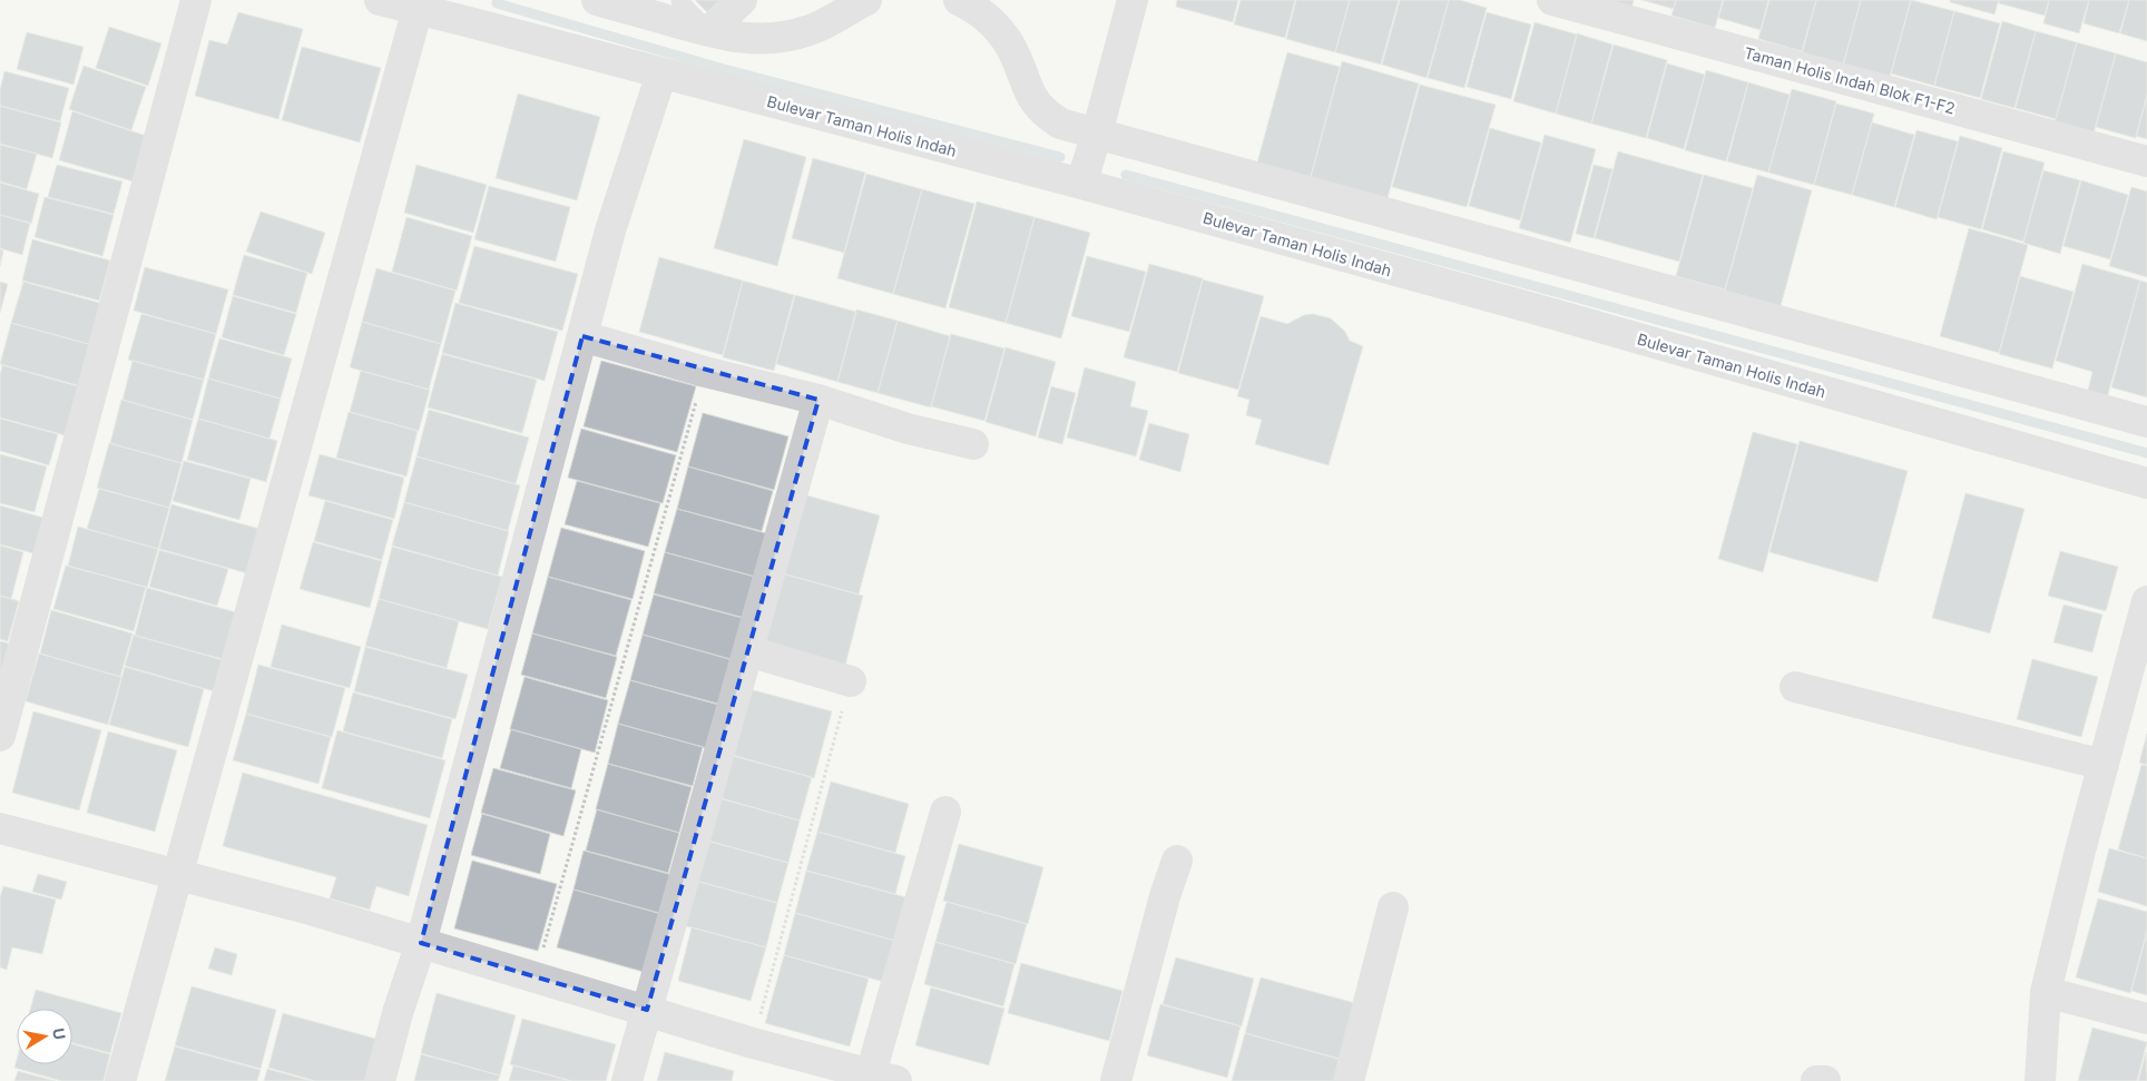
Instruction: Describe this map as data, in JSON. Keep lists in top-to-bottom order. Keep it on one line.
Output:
{"streets":{"street":["Taman Holis Indah Blok F1-F2","Bulevar Taman Holis Indah"]},"north":"right"}
